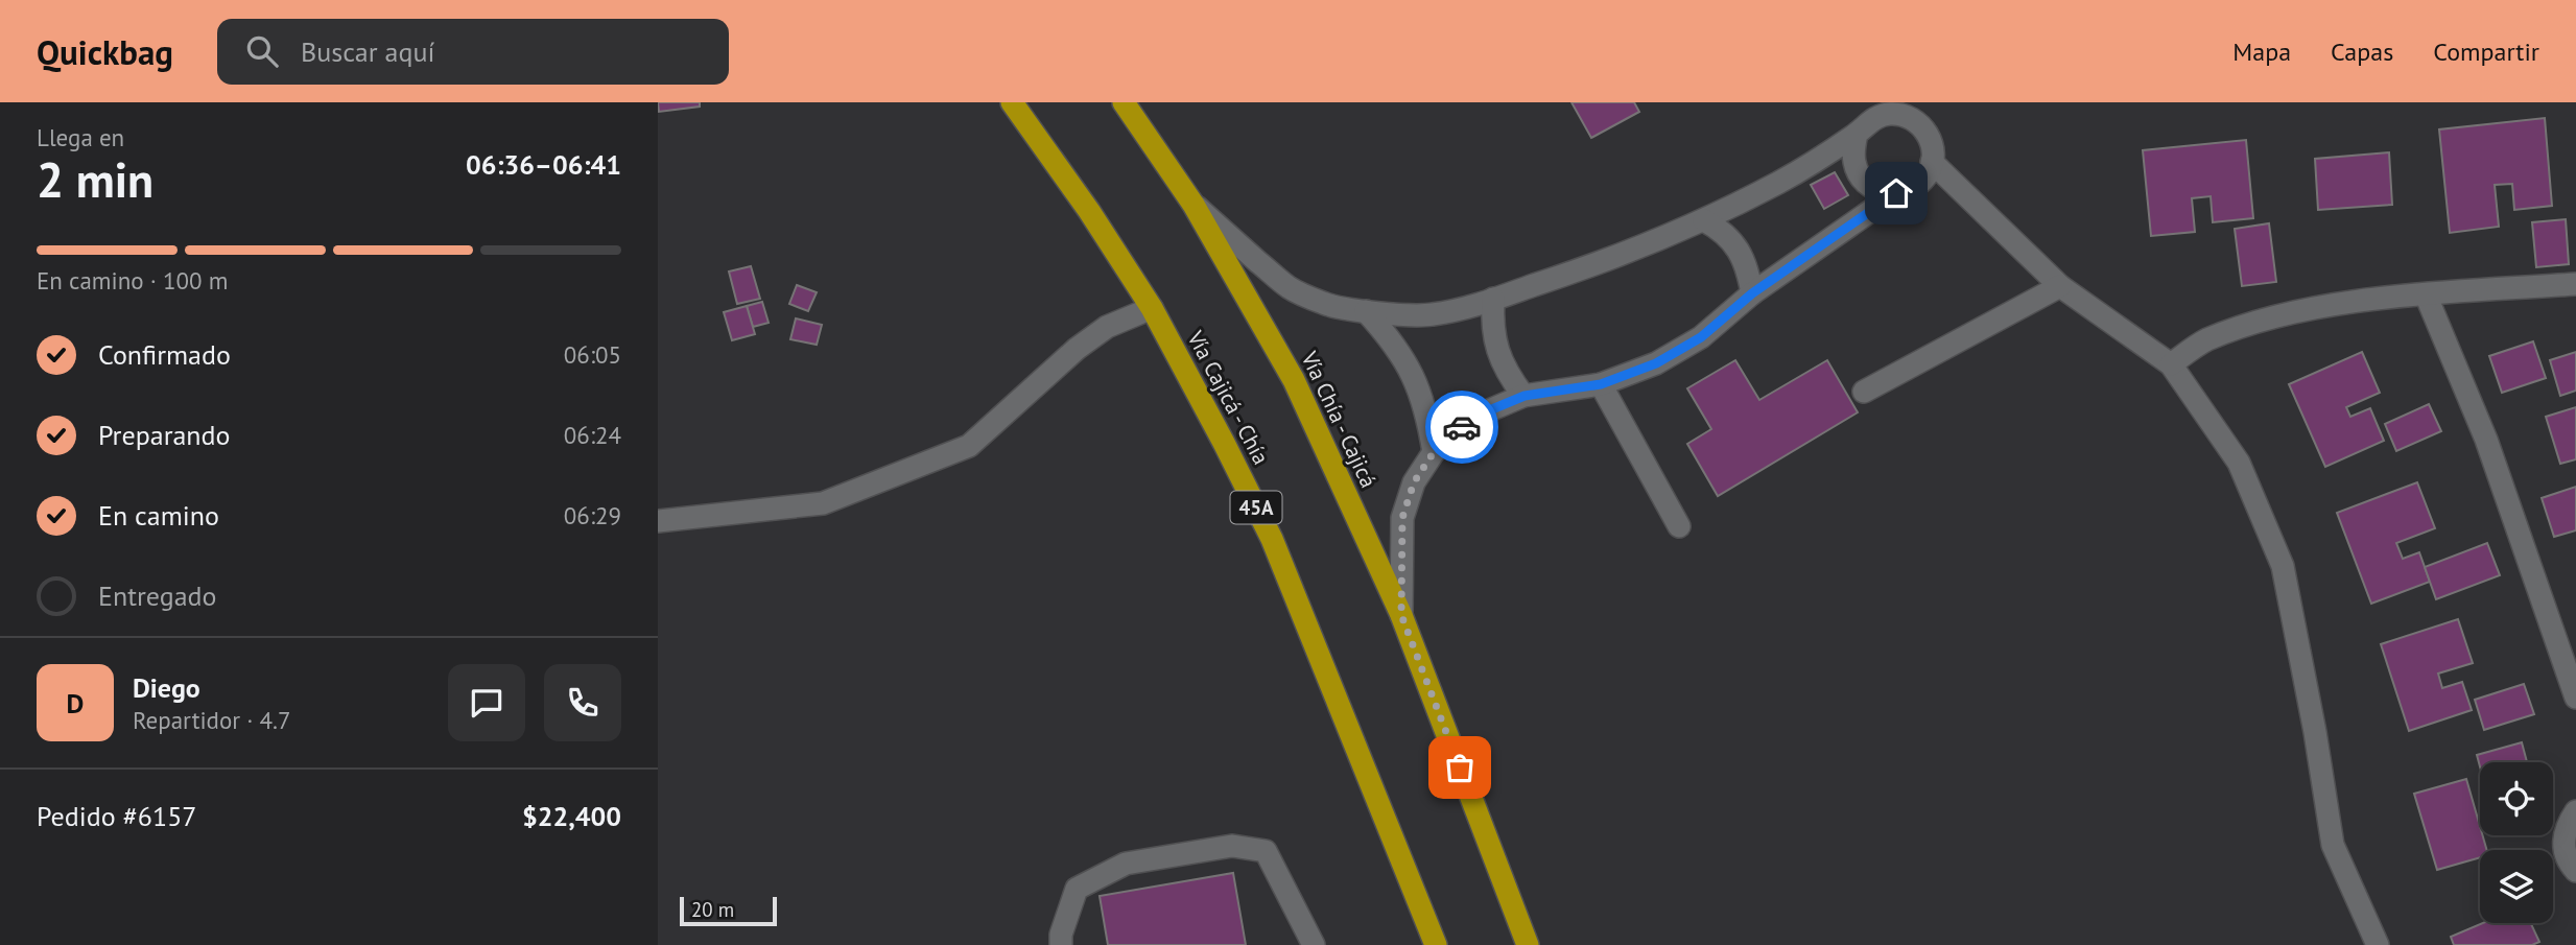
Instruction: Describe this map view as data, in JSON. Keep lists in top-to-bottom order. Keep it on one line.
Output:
{"streets":{"highway":["Vía Cajicá - Chía","Vía Chía - Cajicá","45A"]},"scale_bar":"20 m","page":{"header":"Quickbag","search":"Buscar aquí","nav":["Mapa","Capas","Compartir"],"heading":["2 min","Llega en","06:36–06:41"],"panel":["Diego","Repartidor · 4.7","Pedido #6157","$22,400"],"bar":"En camino · 100 m","list":[["Confirmado","06:05"],["Preparando","06:24"],["En camino","06:29"],"Entregado"],"round":"D","scale":"20 m"}}
